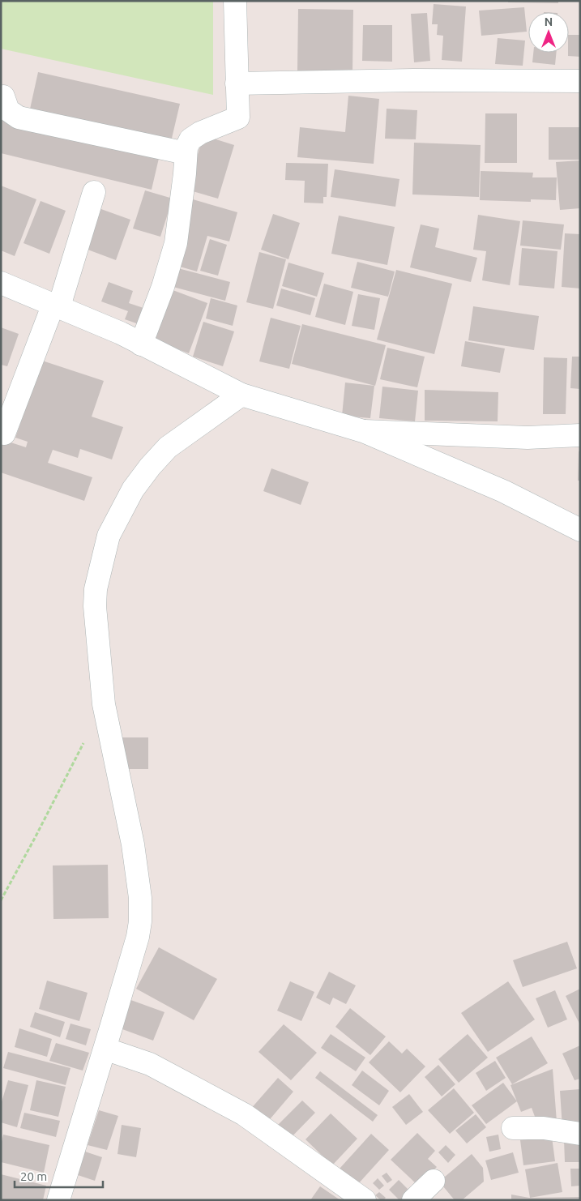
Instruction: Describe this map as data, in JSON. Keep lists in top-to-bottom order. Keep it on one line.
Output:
{"scale_bar":"20 m","north":"top"}
